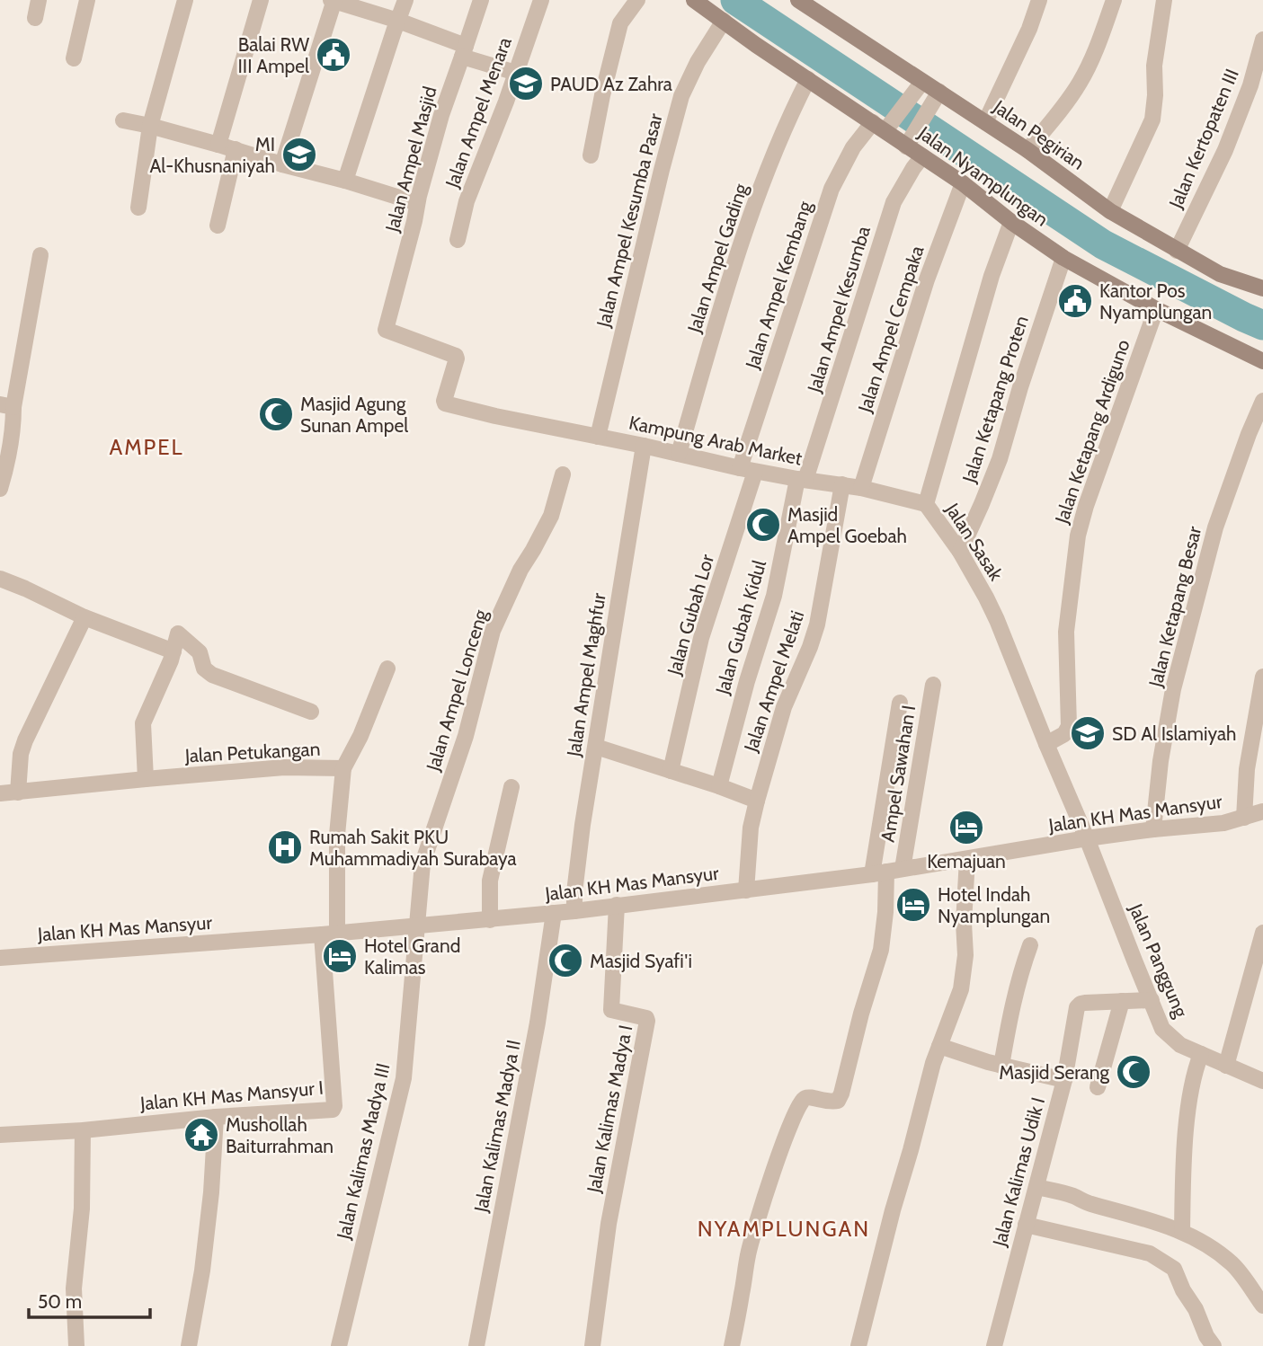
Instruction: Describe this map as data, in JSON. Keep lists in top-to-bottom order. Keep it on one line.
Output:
{"streets":{"main road":["Jalan Pegirian","Jalan Nyamplungan"],"street":["Jalan Ampel Menara","Jalan Kertopaten III","Jalan Ampel Masjid","Jalan Ampel Kesumba Pasar","Jalan Ampel Gading","Jalan Ampel Kembang","Jalan Ampel Kesumba","Jalan Ampel Cempaka","Jalan Ketapang Proten","Jalan Ketapang Ardiguno","Kampung Arab Market","Jalan Sasak","Jalan Ketapang Besar","Jalan Gubah Lor","Jalan Gubah Kidul","Jalan Ampel Maghfur","Jalan Ampel Melati","Jalan Ampel Lonceng","Jalan Petukangan","Ampel Sawahan I","Jalan KH Mas Mansyur","Jalan Panggung","Jalan KH Mas Mansyur I","Jalan Kalimas Madya I","Jalan Kalimas Madya II","Jalan Kalimas Madya III","Jalan Kalimas Udik I"]},"crossings":[["Jalan Pegirian","Jalan Kertopaten III"],["Jalan Pegirian","Jalan Ampel Kembang"],["Jalan Ampel Masjid","Kampung Arab Market"],["Jalan Nyamplungan","Jalan Ampel Kesumba Pasar"],["Jalan Nyamplungan","Jalan Ampel Gading"],["Jalan Nyamplungan","Jalan Ampel Kembang"],["Jalan Nyamplungan","Jalan Ampel Kesumba"],["Jalan Nyamplungan","Jalan Ampel Cempaka"],["Jalan Nyamplungan","Jalan Ketapang Proten"],["Jalan Nyamplungan","Jalan Ketapang Ardiguno"],["Jalan Nyamplungan","Jalan Sasak"],["Jalan Ampel Kesumba Pasar","Kampung Arab Market"],["Jalan Ampel Gading","Kampung Arab Market"],["Jalan Ampel Kembang","Kampung Arab Market"],["Jalan Ampel Kembang","Jalan Gubah Lor"],["Jalan Ampel Kesumba","Kampung Arab Market"],["Jalan Ampel Kesumba","Jalan Gubah Kidul"],["Jalan Ampel Cempaka","Kampung Arab Market"],["Jalan Ketapang Proten","Jalan Sasak"],["Jalan Ketapang Ardiguno","Jalan Sasak"],["Kampung Arab Market","Jalan Sasak"],["Kampung Arab Market","Jalan Gubah Lor"],["Kampung Arab Market","Jalan Gubah Kidul"],["Kampung Arab Market","Jalan Ampel Maghfur"],["Kampung Arab Market","Jalan Ampel Melati"],["Jalan Sasak","Jalan KH Mas Mansyur"],["Jalan Sasak","Jalan Panggung"],["Jalan Ketapang Besar","Jalan KH Mas Mansyur"],["Jalan Ampel Maghfur","Jalan KH Mas Mansyur"],["Jalan Ampel Melati","Jalan KH Mas Mansyur"],["Jalan Ampel Lonceng","Jalan KH Mas Mansyur"],["Jalan Ampel Lonceng","Jalan Kalimas Madya III"],["Jalan Petukangan","Jalan KH Mas Mansyur"],["Jalan Petukangan","Jalan KH Mas Mansyur I"],["Ampel Sawahan I","Jalan KH Mas Mansyur"],["Jalan KH Mas Mansyur","Jalan Panggung"],["Jalan KH Mas Mansyur","Jalan KH Mas Mansyur I"],["Jalan KH Mas Mansyur","Jalan Kalimas Madya I"],["Jalan KH Mas Mansyur","Jalan Kalimas Madya II"],["Jalan KH Mas Mansyur","Jalan Kalimas Madya III"],["Jalan Panggung","Jalan Kalimas Udik I"]],"districts":["AMPEL","NYAMPLUNGAN"],"places":{"public building":["Balai RW III Ampel","Kantor Pos Nyamplungan"],"school or university":["PAUD Az Zahra","MI Al-Khusnaniyah","SD Al Islamiyah"],"mosque":["Masjid Agung Sunan Ampel","Masjid Ampel Goebah","Masjid Syafi'i","Masjid Serang"],"hotel":["Kemajuan","Hotel Indah Nyamplungan","Hotel Grand Kalimas"],"hospital":["Rumah Sakit PKU Muhammadiyah Surabaya"],"temple":["Mushollah Baiturrahman"]},"scale_bar":"50 m"}
